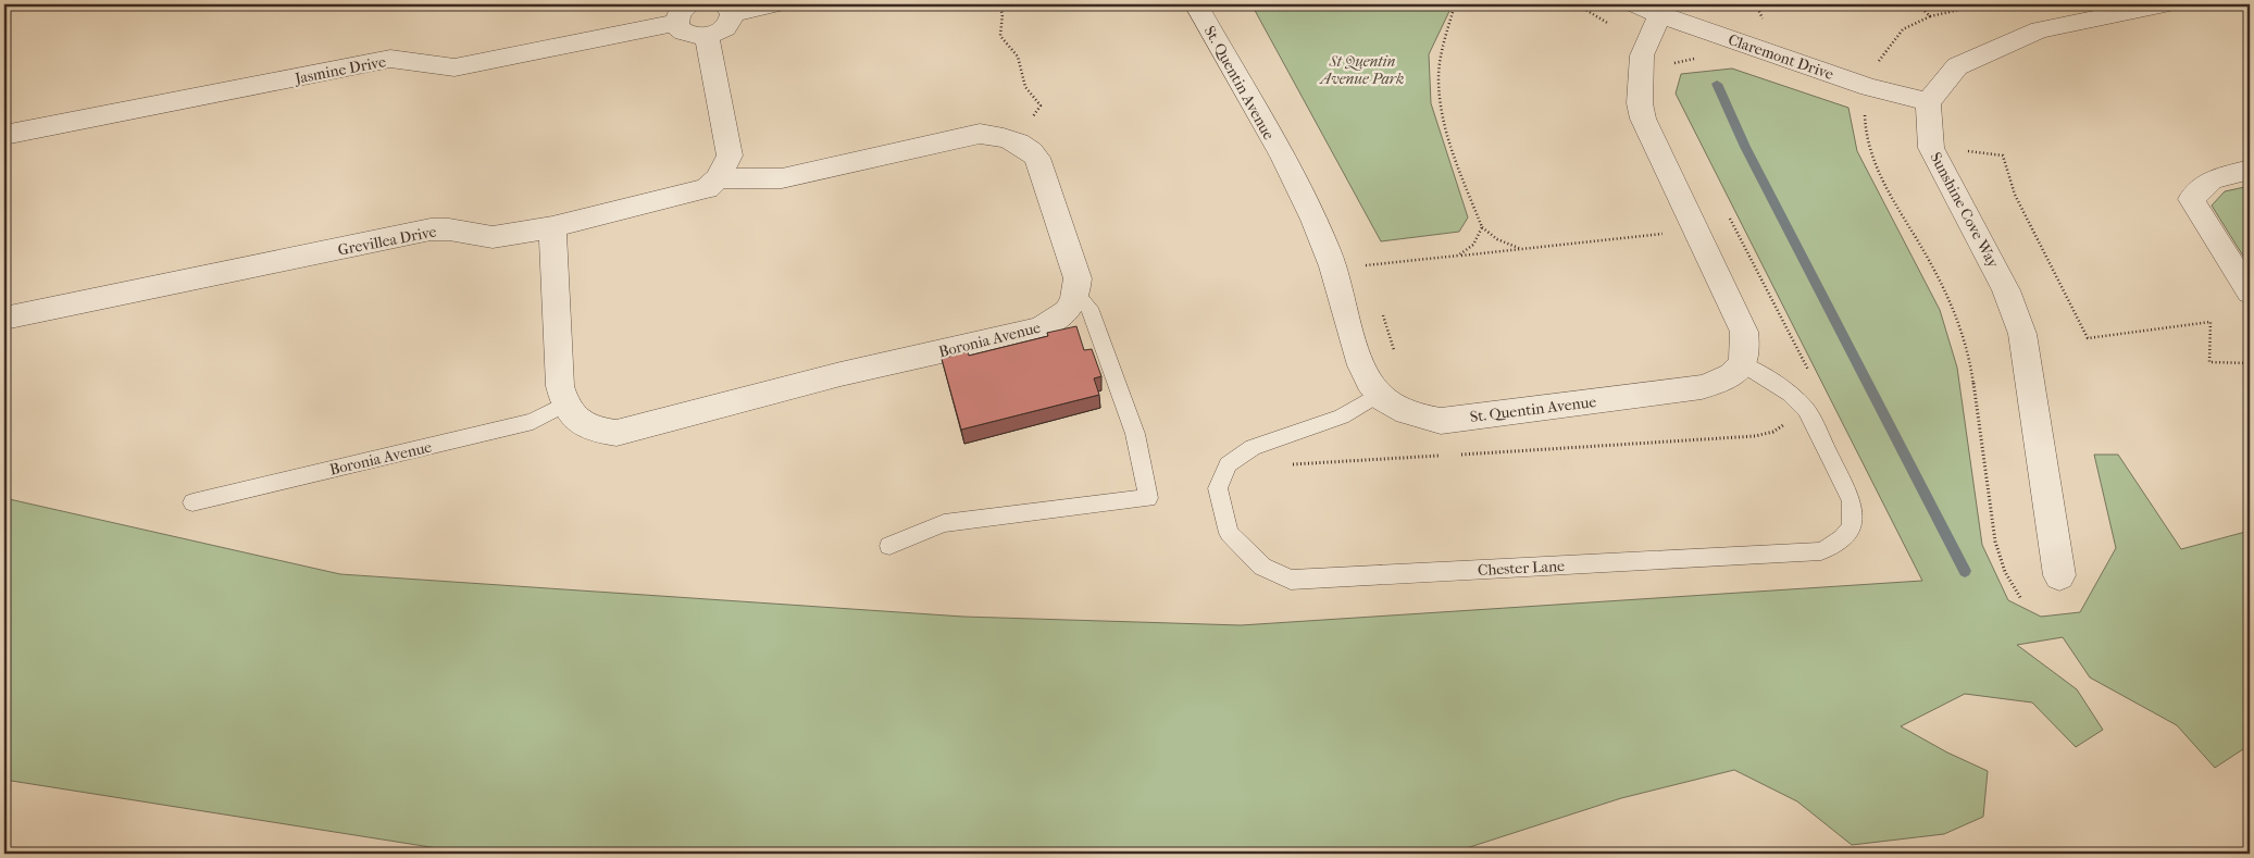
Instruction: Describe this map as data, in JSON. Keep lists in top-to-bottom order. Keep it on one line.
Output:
{"streets":{"street":["Claremont Drive","Jasmine Drive","St. Quentin Avenue","Sunshine Cove Way","Grevillea Drive","Boronia Avenue"],"lane":["Chester Lane"]},"crossings":[["Claremont Drive","Sunshine Cove Way"],["St. Quentin Avenue","Chester Lane"]],"parks":["St Quentin Avenue Park"]}
